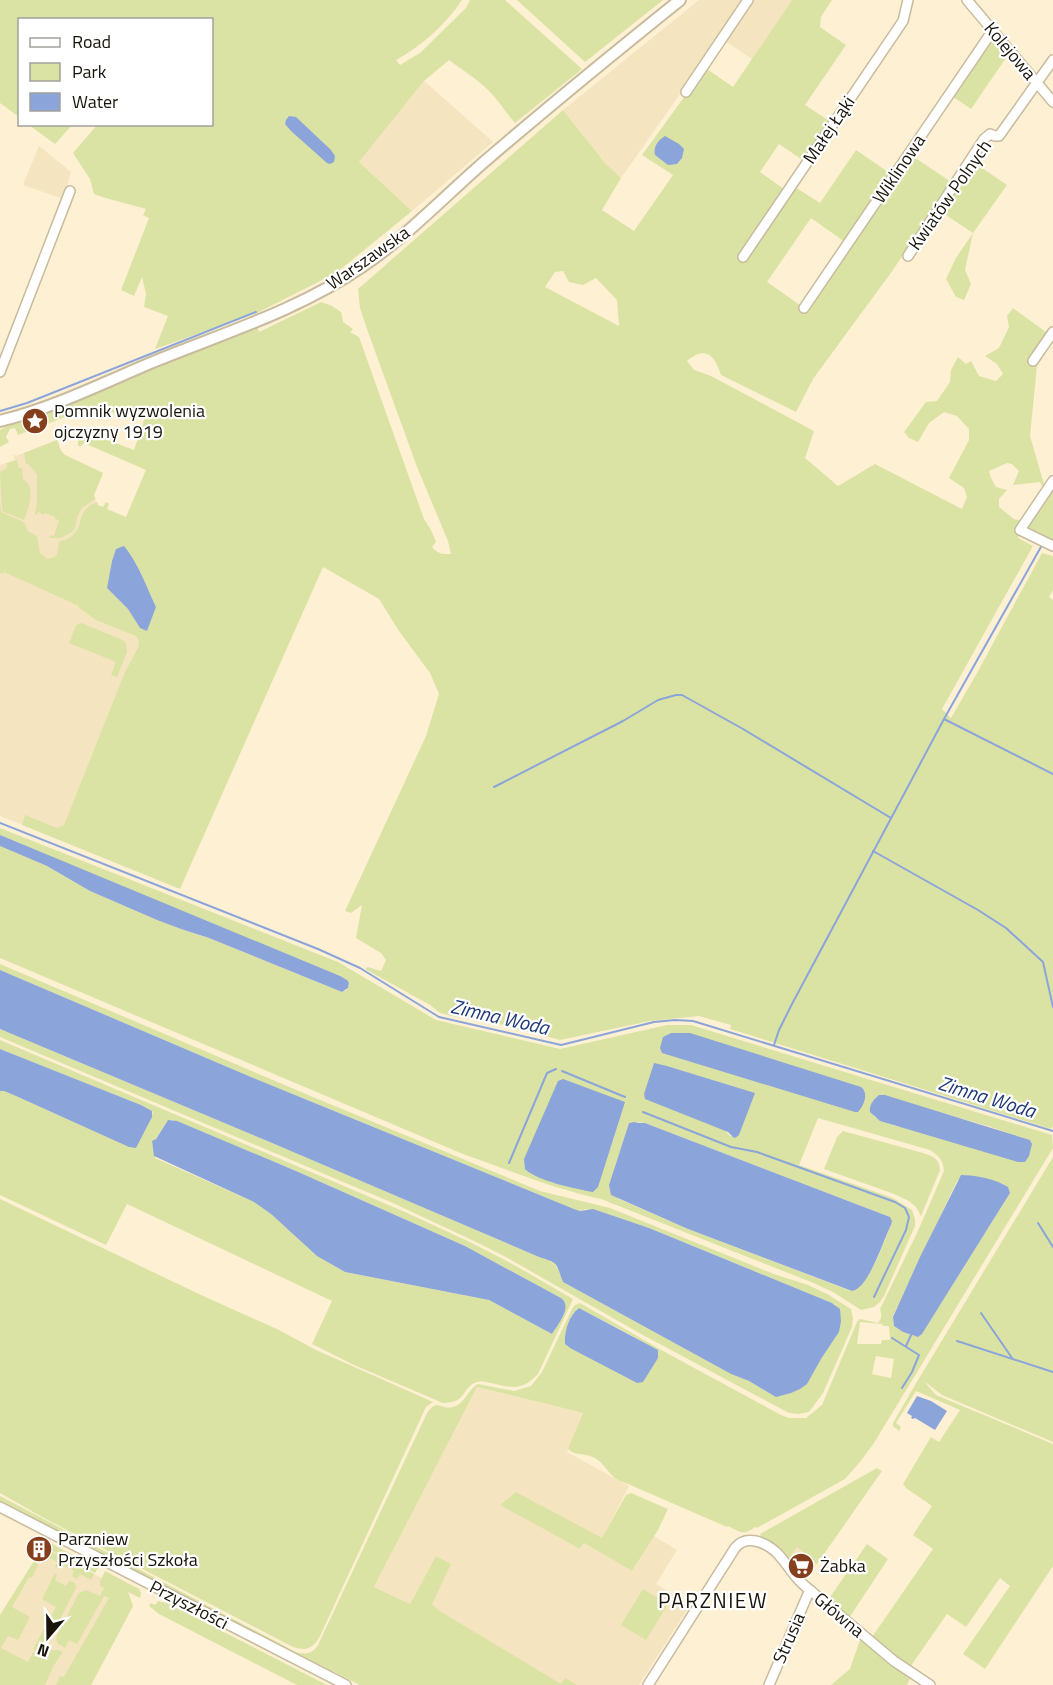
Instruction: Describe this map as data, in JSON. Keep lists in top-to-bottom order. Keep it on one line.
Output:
{"streets":{"main road":["Warszawska"],"street":["Kolejowa","Małej Łąki","Wiklinowa","Kwiatów Polnych","Przyszłości","Główna","Strusia"]},"crossings":[["Kolejowa","Wiklinowa"],["Kolejowa","Kwiatów Polnych"],["Główna","Strusia"]],"districts":["PARZNIEW"],"water":["Zimna Woda"],"places":{"place":["Pomnik wyzwolenia ojczyzny 1919"],"building":["Parzniew Przyszłości Szkoła"],"supermarket":["Żabka"]},"legend":["Road","Park","Water"],"north":"bottom"}
